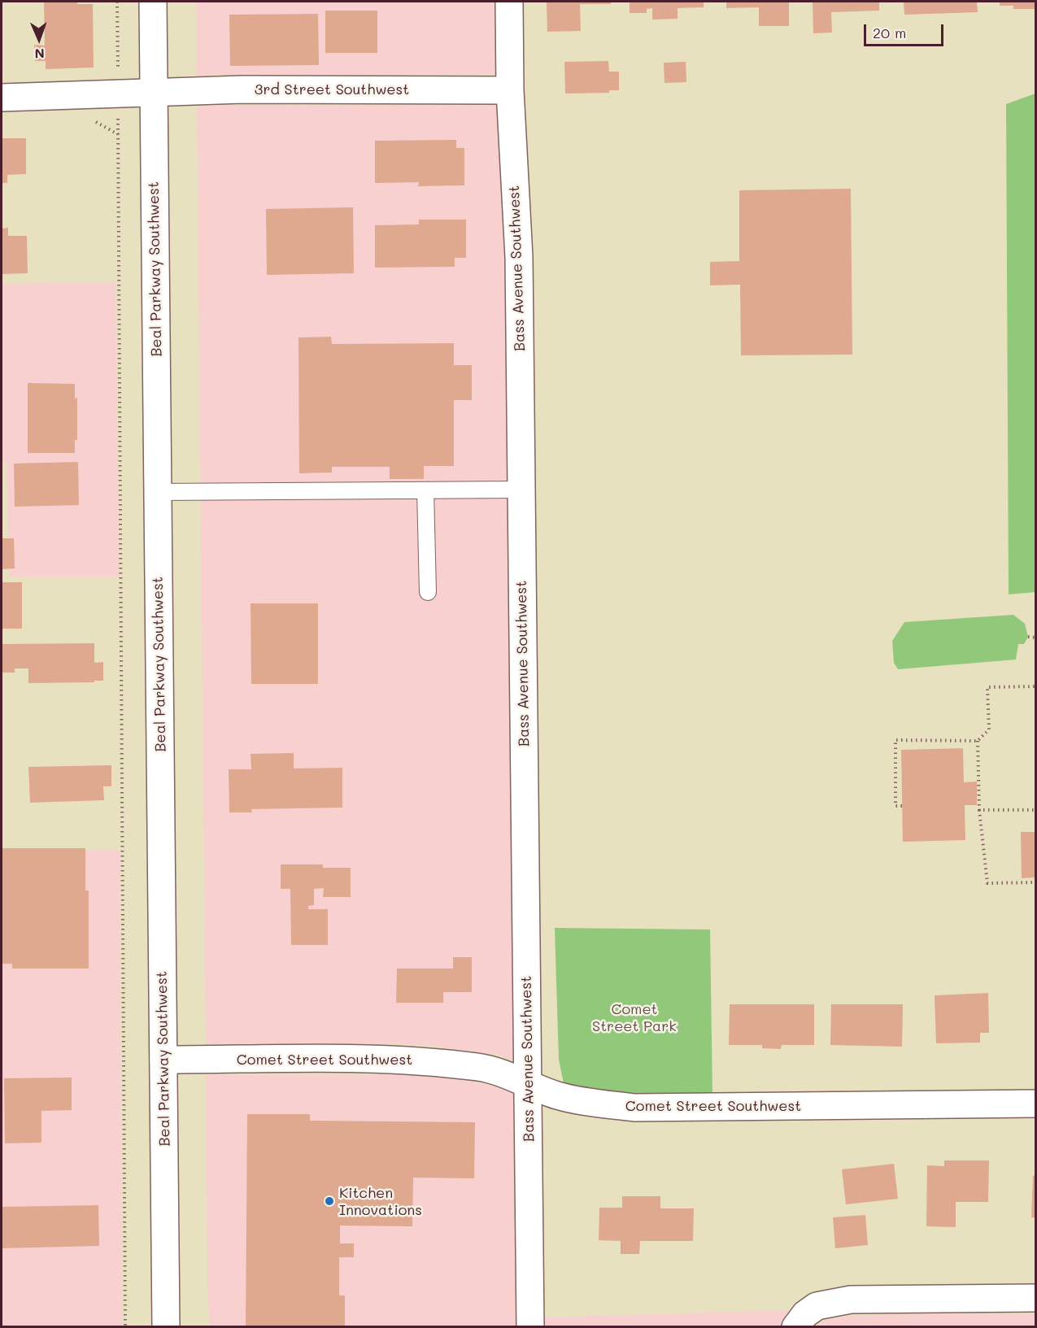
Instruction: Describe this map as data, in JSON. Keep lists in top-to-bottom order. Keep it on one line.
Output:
{"streets":{"street":["3rd Street Southwest","Bass Avenue Southwest","Beal Parkway Southwest","Comet Street Southwest"]},"crossings":[["3rd Street Southwest","Bass Avenue Southwest"],["3rd Street Southwest","Beal Parkway Southwest"],["Bass Avenue Southwest","Comet Street Southwest"],["Beal Parkway Southwest","Comet Street Southwest"]],"parks":["Comet Street Park"],"places":["Kitchen Innovations"],"scale_bar":"20 m","north":"bottom"}
